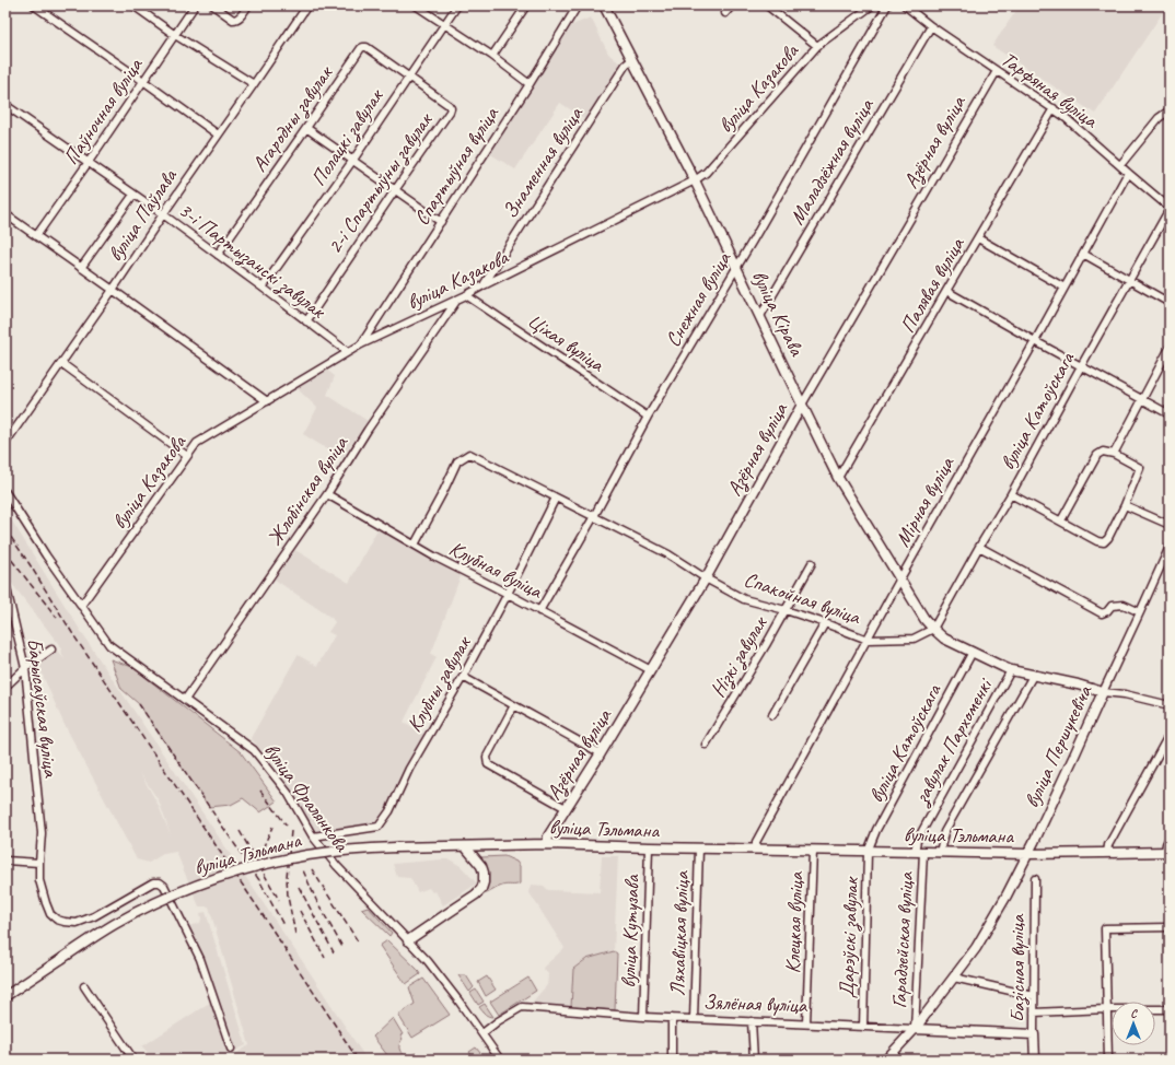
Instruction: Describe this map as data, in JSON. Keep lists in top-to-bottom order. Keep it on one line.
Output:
{"streets":{"main road":["Азёрная вуліца","вуліца Кірава","вуліца Першукевіча","вуліца Тэльмана","Базісная вуліца","Зялёная вуліца"],"street":["вуліца Казакова","Тарфяная вуліца","Паўночная вуліца","Агародны завулак","Полацкі завулак","Маладзёжная вуліца","Знаменная вуліца","Спартыўная вуліца","2-і Спартыўны завулак","вуліца Паўлава","3-і Партызанскі завулак","Палявая вуліца","Снежная вуліца","Ціхая вуліца","вуліца Катоўскага","Жлобінская вуліца","Мірная вуліца","Клубная вуліца","Спакойная вуліца","Нізкі завулак","Клубны завулак","Барысаўская вуліца","завулак Пархоменкі","вуліца Фралянкова","Клецкая вуліца","вуліца Кутузава","Ляхавіцкая вуліца","Дарэўскі завулак","Гарадзейская вуліца"]},"crossings":[["вуліца Казакова","Знаменная вуліца"],["вуліца Казакова","Спартыўная вуліца"],["вуліца Казакова","3-і Партызанскі завулак"],["вуліца Казакова","вуліца Кірава"],["вуліца Казакова","Ціхая вуліца"],["вуліца Казакова","Жлобінская вуліца"],["вуліца Казакова","вуліца Фралянкова"],["Тарфяная вуліца","Азёрная вуліца"],["Тарфяная вуліца","Маладзёжная вуліца"],["Тарфяная вуліца","Палявая вуліца"],["Тарфяная вуліца","вуліца Катоўскага"],["Тарфяная вуліца","Мірная вуліца"],["Паўночная вуліца","3-і Партызанскі завулак"],["Агародны завулак","Полацкі завулак"],["Агародны завулак","2-і Спартыўны завулак"],["Агародны завулак","3-і Партызанскі завулак"],["Полацкі завулак","2-і Спартыўны завулак"],["Полацкі завулак","3-і Партызанскі завулак"],["Азёрная вуліца","вуліца Кірава"],["Азёрная вуліца","Клубная вуліца"],["Азёрная вуліца","Спакойная вуліца"],["Азёрная вуліца","вуліца Тэльмана"],["Маладзёжная вуліца","вуліца Кірава"],["Знаменная вуліца","вуліца Кірава"],["2-і Спартыўны завулак","3-і Партызанскі завулак"],["вуліца Паўлава","3-і Партызанскі завулак"],["Палявая вуліца","вуліца Кірава"],["Снежная вуліца","вуліца Кірава"],["Снежная вуліца","Ціхая вуліца"],["Снежная вуліца","Клубная вуліца"],["Снежная вуліца","Спакойная вуліца"],["вуліца Кірава","вуліца Катоўскага"],["вуліца Кірава","Мірная вуліца"],["вуліца Кірава","Спакойная вуліца"],["вуліца Катоўскага","Спакойная вуліца"],["вуліца Катоўскага","вуліца Тэльмана"],["вуліца Катоўскага","Дарэўскі завулак"],["Жлобінская вуліца","Клубная вуліца"],["Жлобінская вуліца","вуліца Фралянкова"],["Мірная вуліца","Спакойная вуліца"],["Мірная вуліца","вуліца Тэльмана"],["Клубная вуліца","Спакойная вуліца"],["Клубная вуліца","Клубны завулак"],["Спакойная вуліца","Нізкі завулак"],["Спакойная вуліца","Клубны завулак"],["Клубны завулак","вуліца Фралянкова"],["завулак Пархоменкі","вуліца Тэльмана"],["завулак Пархоменкі","Гарадзейская вуліца"],["вуліца Першукевіча","вуліца Тэльмана"],["вуліца Першукевіча","Гарадзейская вуліца"],["вуліца Першукевіча","Зялёная вуліца"],["вуліца Фралянкова","Зялёная вуліца"],["вуліца Тэльмана","Клецкая вуліца"],["вуліца Тэльмана","вуліца Кутузава"],["вуліца Тэльмана","Ляхавіцкая вуліца"],["вуліца Тэльмана","Дарэўскі завулак"],["вуліца Тэльмана","Гарадзейская вуліца"],["Клецкая вуліца","Зялёная вуліца"],["вуліца Кутузава","Зялёная вуліца"],["Ляхавіцкая вуліца","Зялёная вуліца"],["Дарэўскі завулак","Зялёная вуліца"],["Гарадзейская вуліца","Зялёная вуліца"],["Базісная вуліца","Зялёная вуліца"]],"north":"top"}
